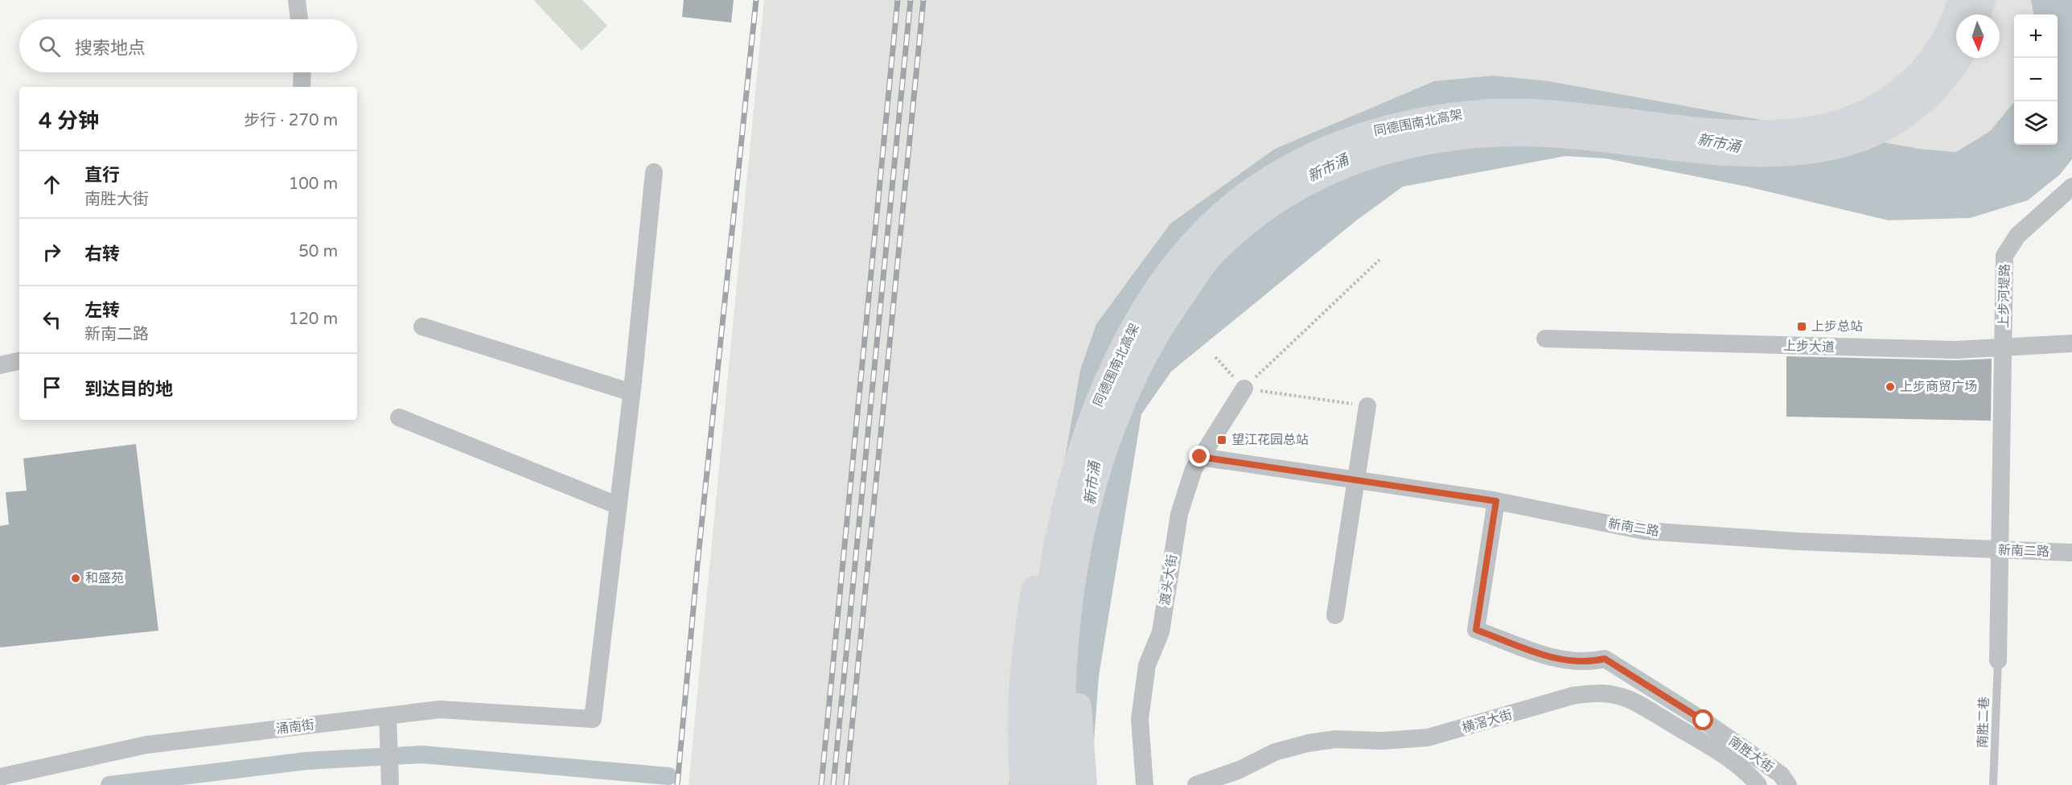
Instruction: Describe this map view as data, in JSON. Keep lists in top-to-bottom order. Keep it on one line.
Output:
{"streets":{"main road":["同德围南北高架"],"street":["上步河堤路","上步大道","新南二路","渡头大街","横滘大街","涌南街","南胜大街"],"lane":["南胜二巷"]},"crossings":[["上步河堤路","上步大道"],["上步河堤路","新南二路"],["上步河堤路","南胜二巷"],["新南二路","渡头大街"],["新南二路","南胜大街"]],"water":["新市涌"],"places":{"transit":["上步总站","望江花园总站"],"other":["上步商贸广场","和盛苑"]},"north":"bottom","page":{"map_buttons":["+","−"],"search":"搜索地点","heading":["4 分钟","步行 · 270 m"],"list":[["直行","南胜大街","100 m"],["右转","50 m"],["左转","新南二路","120 m"],"到达目的地"]}}
